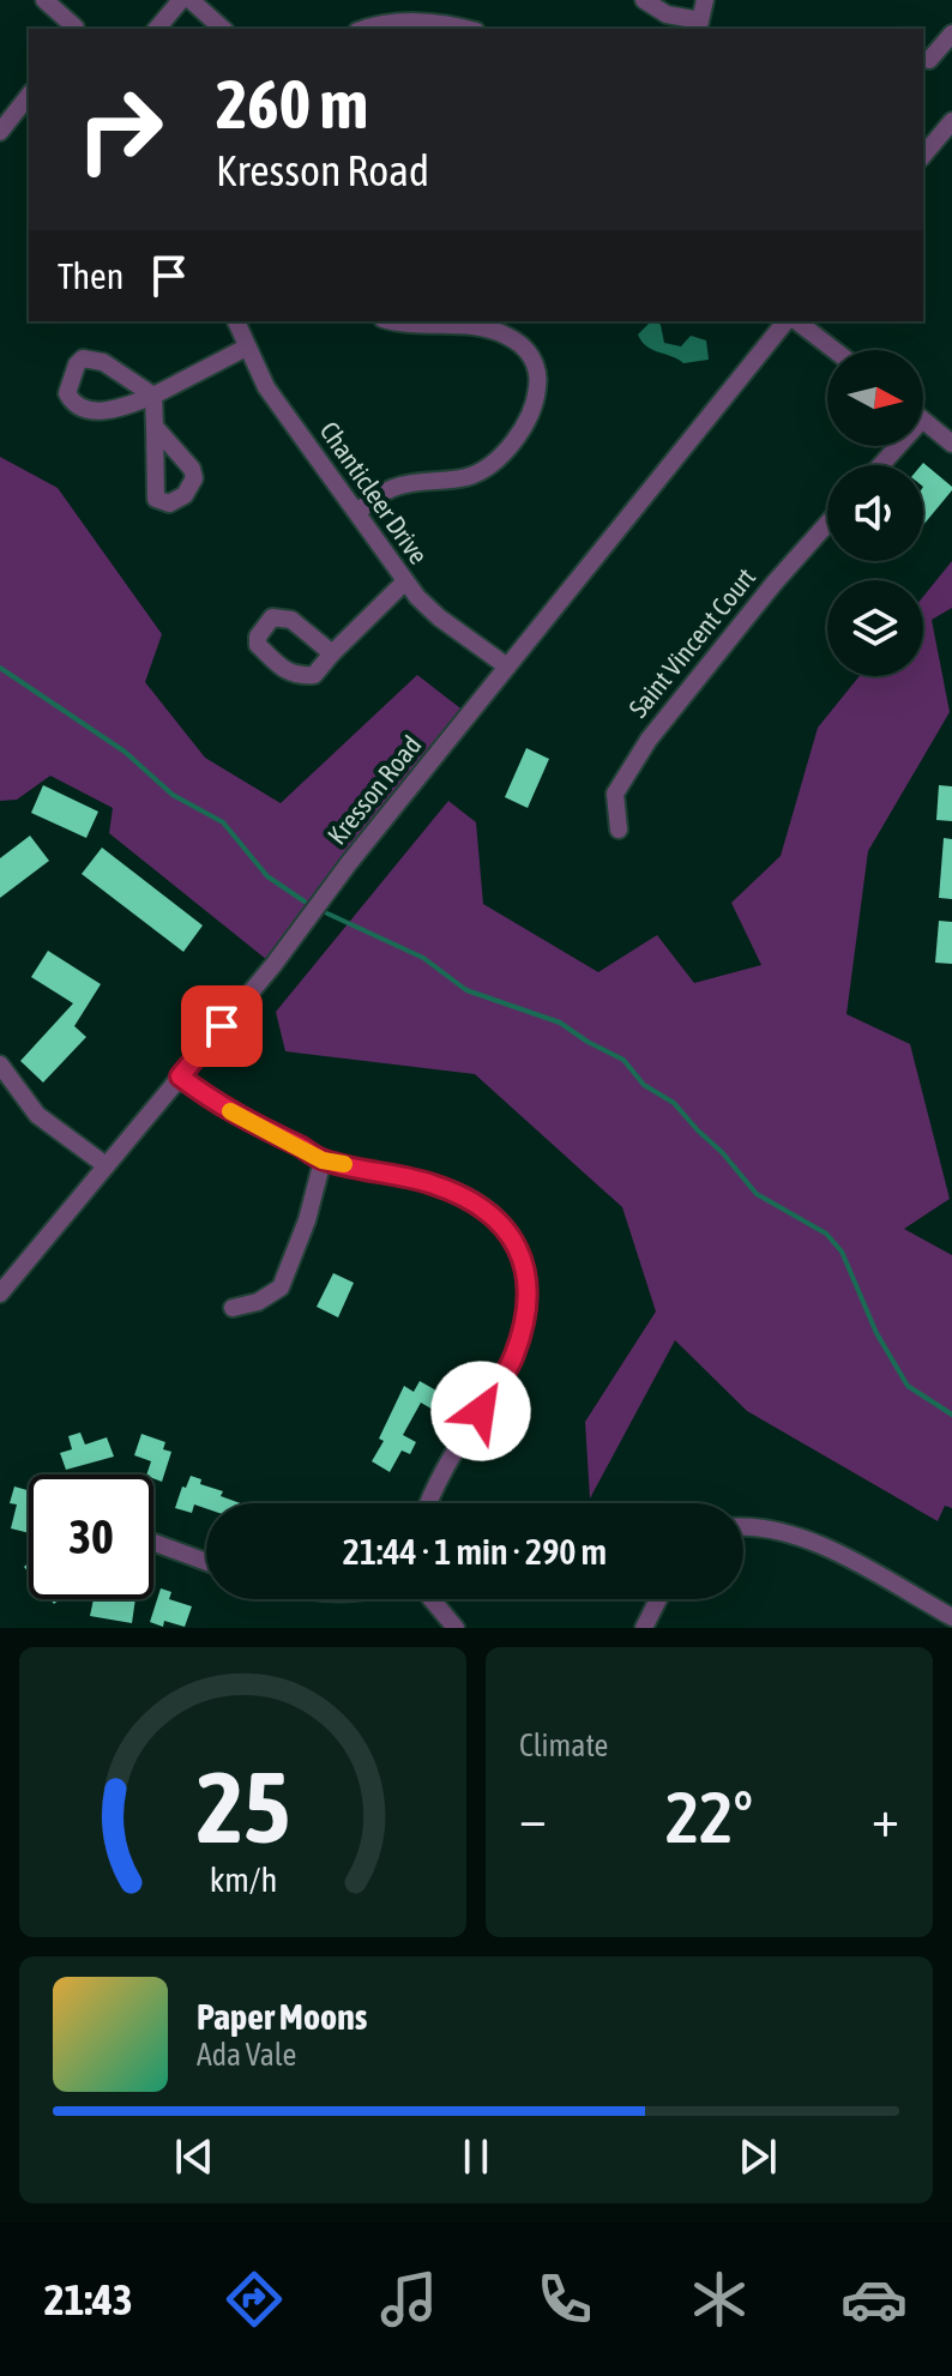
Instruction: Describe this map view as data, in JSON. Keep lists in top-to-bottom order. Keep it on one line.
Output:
{"streets":{"street":["Chanticleer Drive","Saint Vincent Court","Kresson Road"]},"crossings":[["Chanticleer Drive","Kresson Road"]],"north":"right","page":{"turn":["260 m","Kresson Road"],"then":"Then","limit":"30","trip":"21:44 · 1 min · 290 m","tile":"Climate","heat":["−","22°","+"],"song":["Paper Moons","Ada Vale"],"tabs":"21:43","gauge":["25","km/h"]}}
